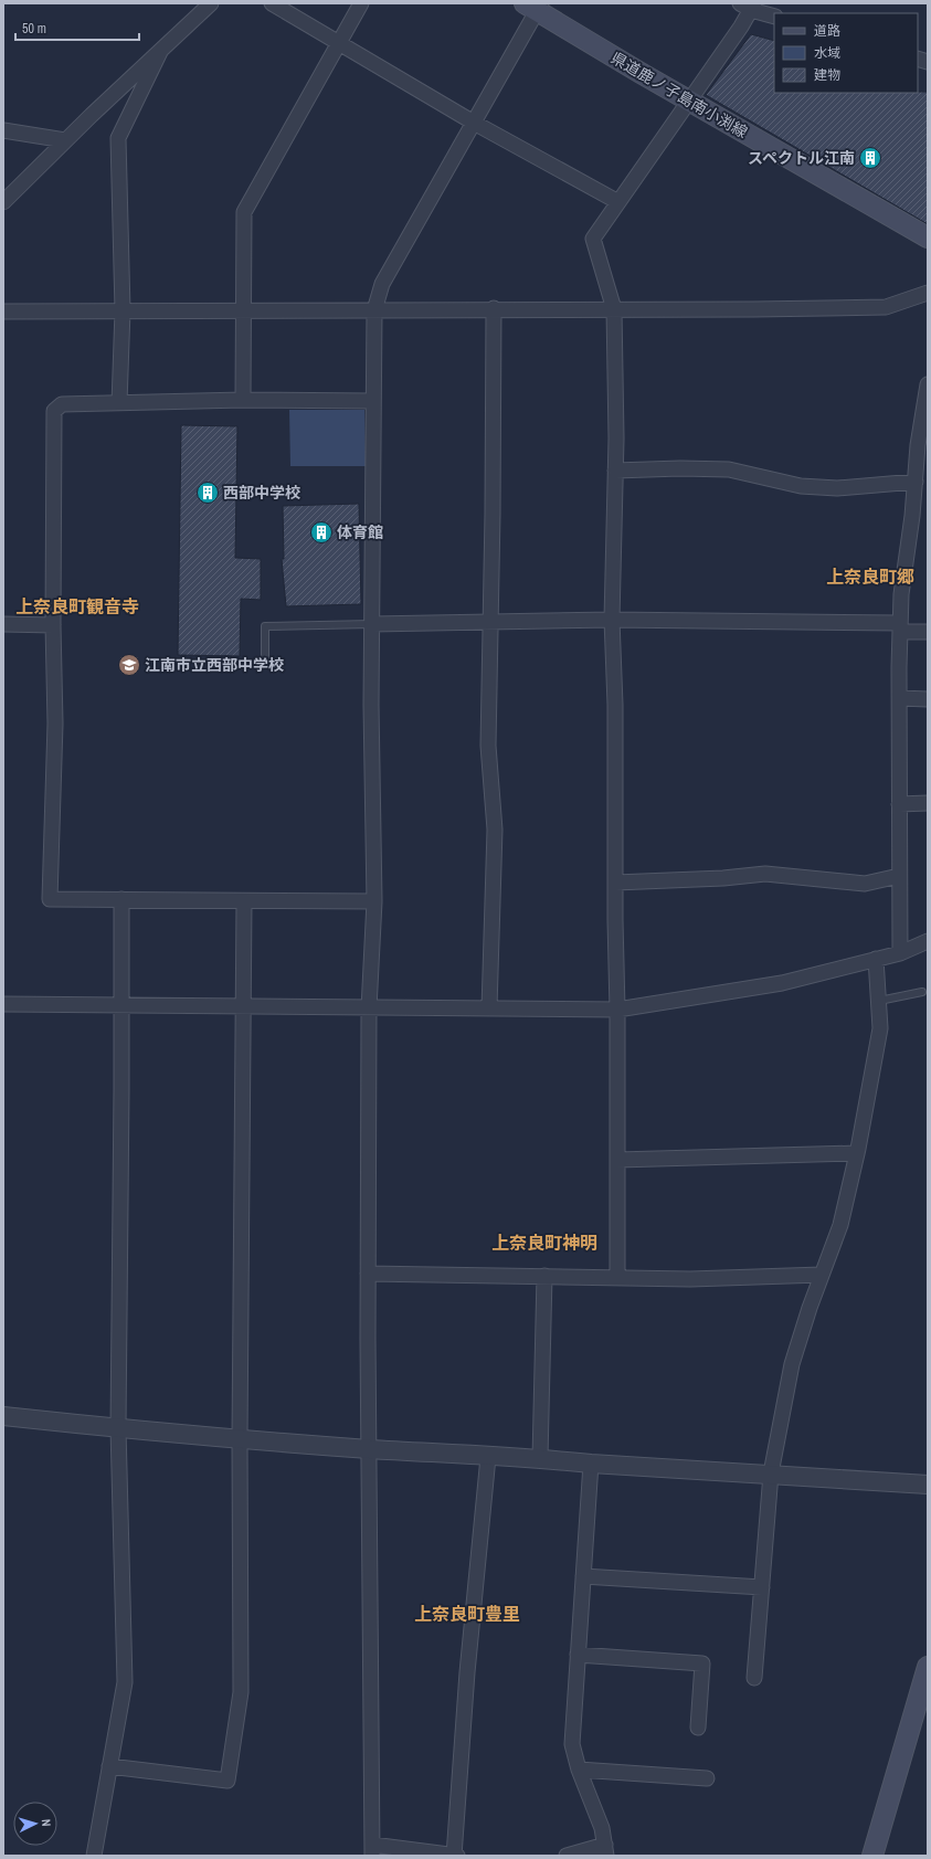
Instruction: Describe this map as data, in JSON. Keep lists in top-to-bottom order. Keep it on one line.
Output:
{"streets":{"main road":["県道鹿ノ子島南小渕線"]},"districts":["上奈良町郷","上奈良町観音寺","上奈良町神明","上奈良町豊里"],"places":{"building":["スペクトル江南","西部中学校","体育館"],"school or university":["江南市立西部中学校"]},"legend":["道路","水域","建物"],"scale_bar":"50 m","north":"right"}
